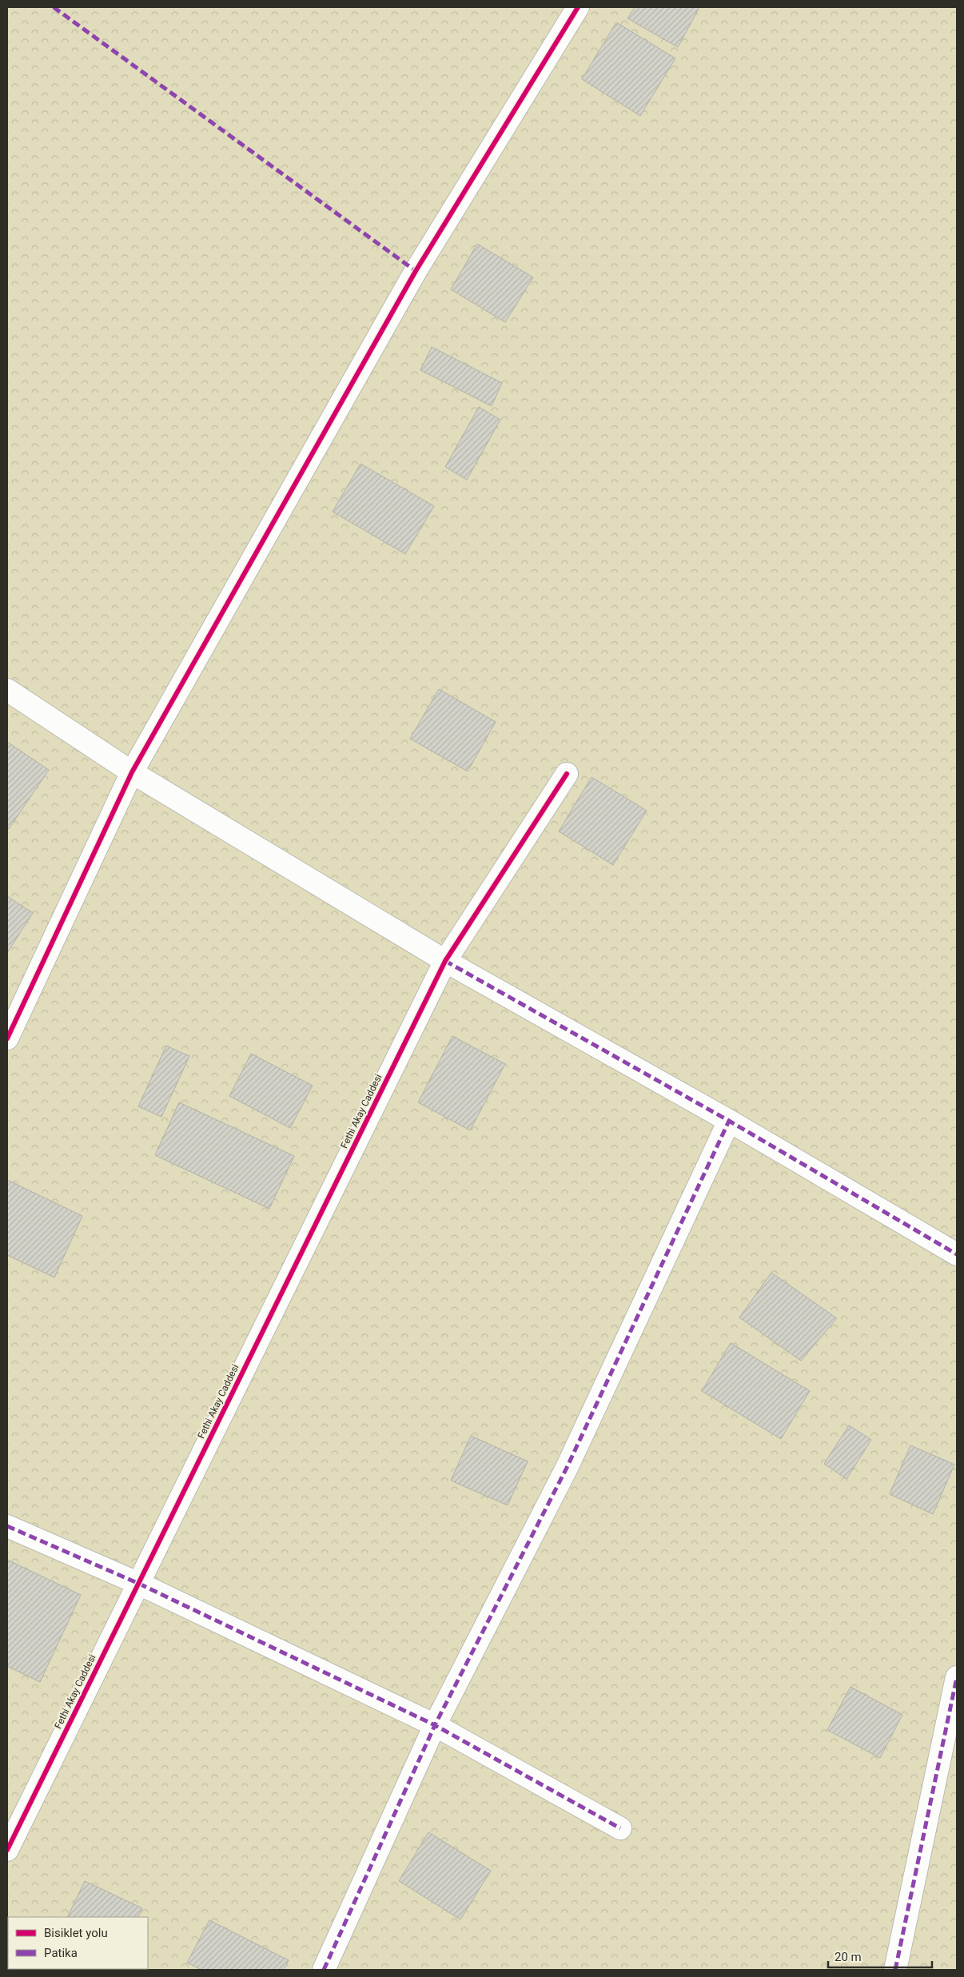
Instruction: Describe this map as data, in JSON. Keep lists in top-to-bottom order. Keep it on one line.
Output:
{"streets":{"street":["Fethi Akay Caddesi"]},"legend":["Bisiklet yolu","Patika"],"scale_bar":"20 m"}
